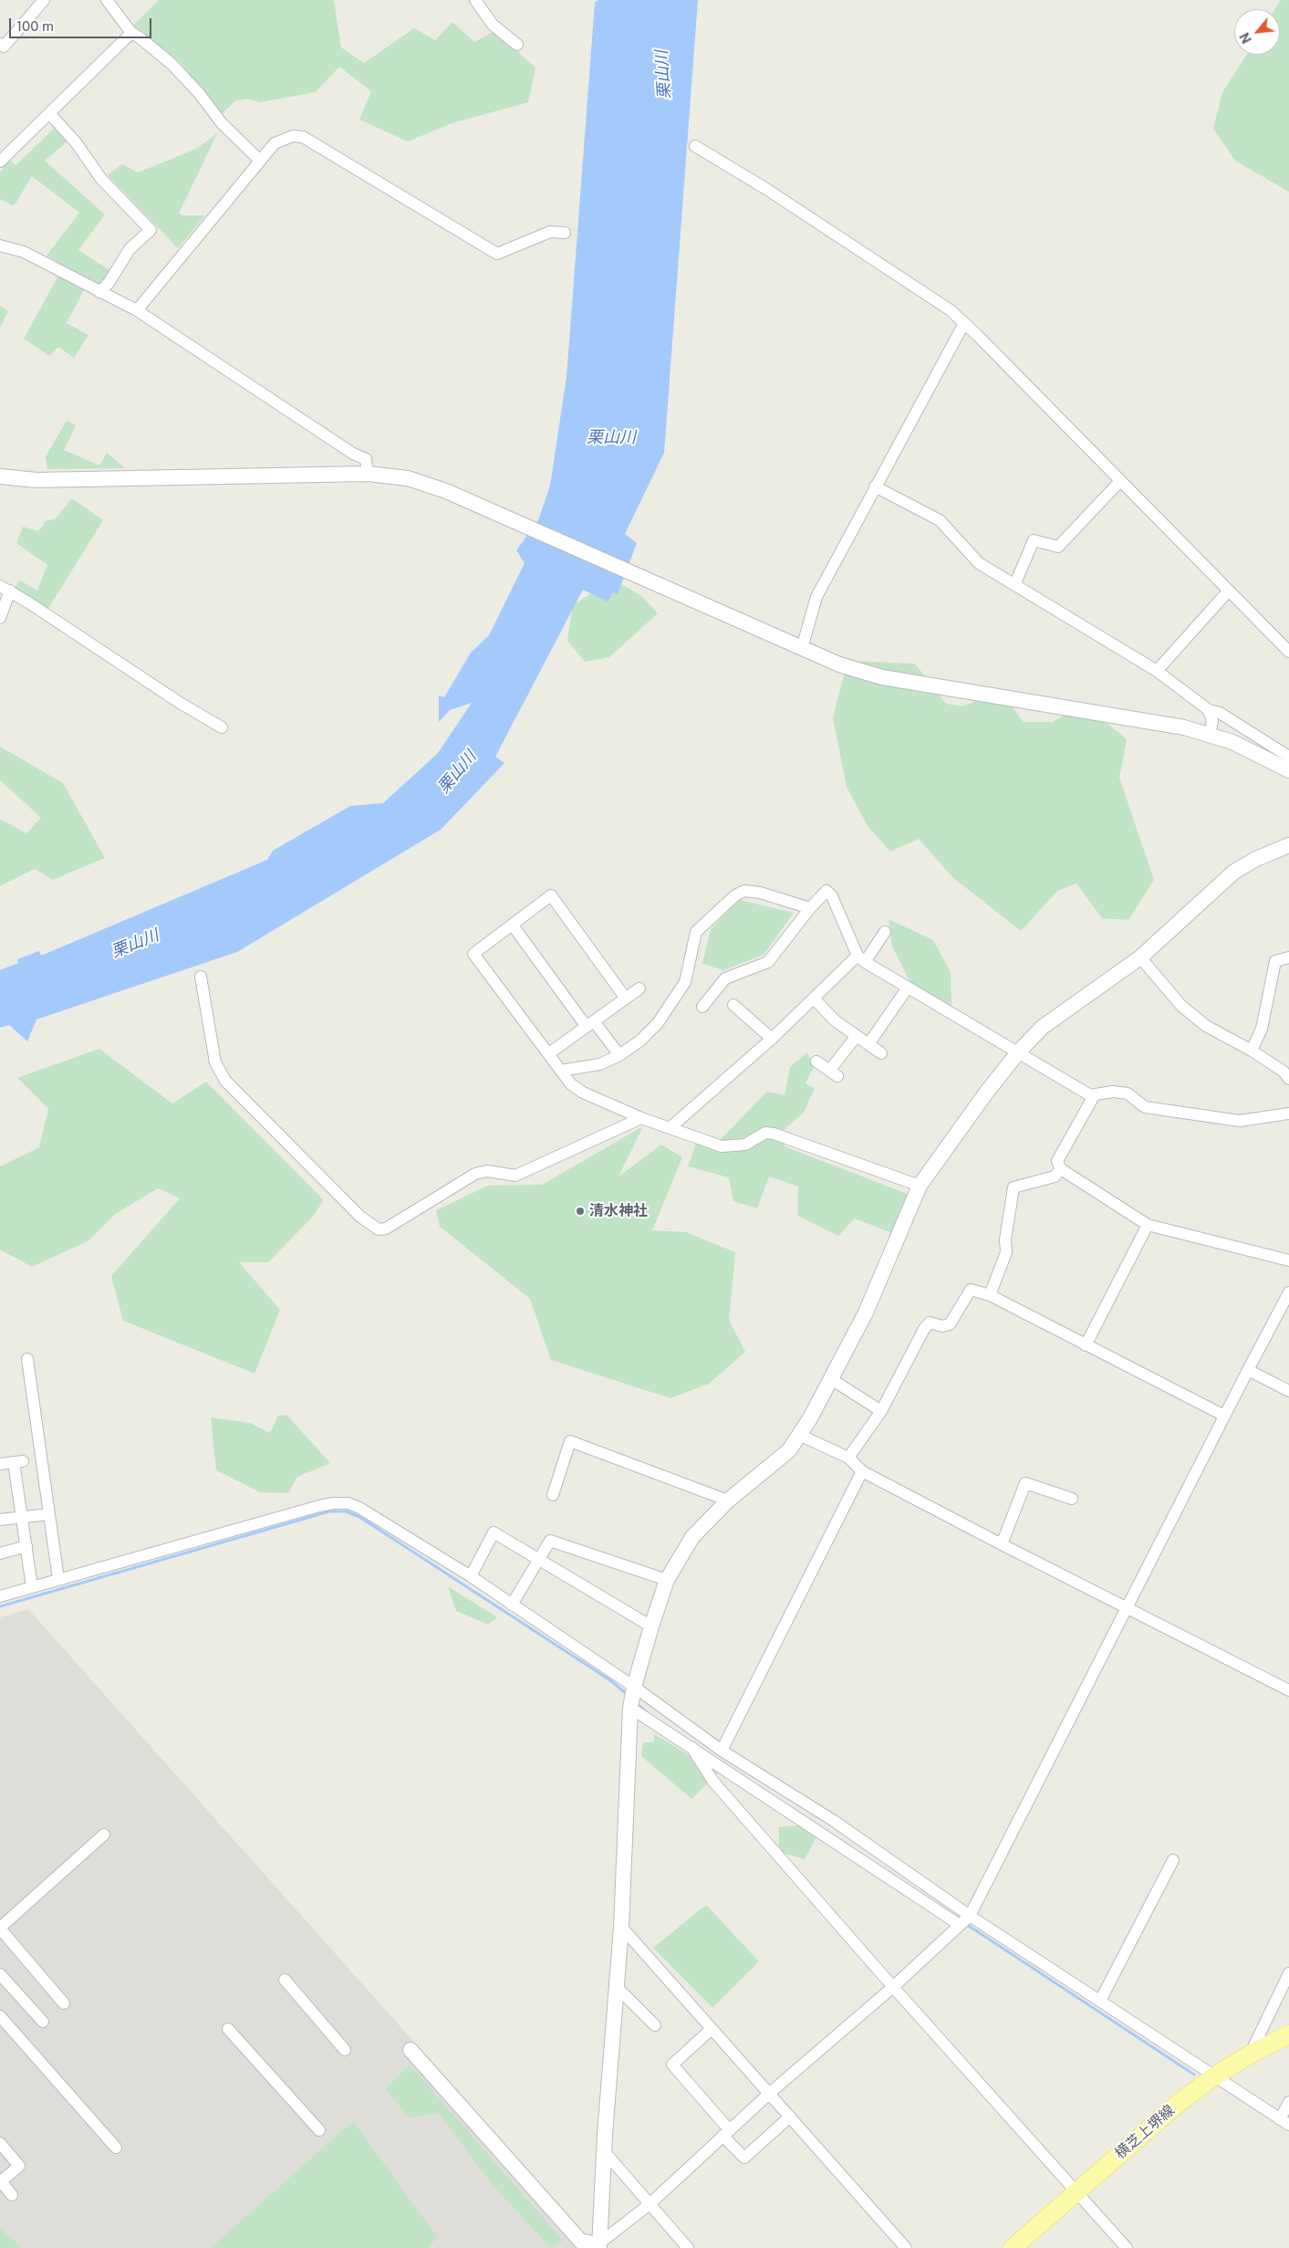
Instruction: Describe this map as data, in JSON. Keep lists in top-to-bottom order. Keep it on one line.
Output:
{"streets":{"main road":["横芝上堺線"]},"water":["栗山川"],"places":["清水神社"],"scale_bar":"100 m","north":"bottom left"}
